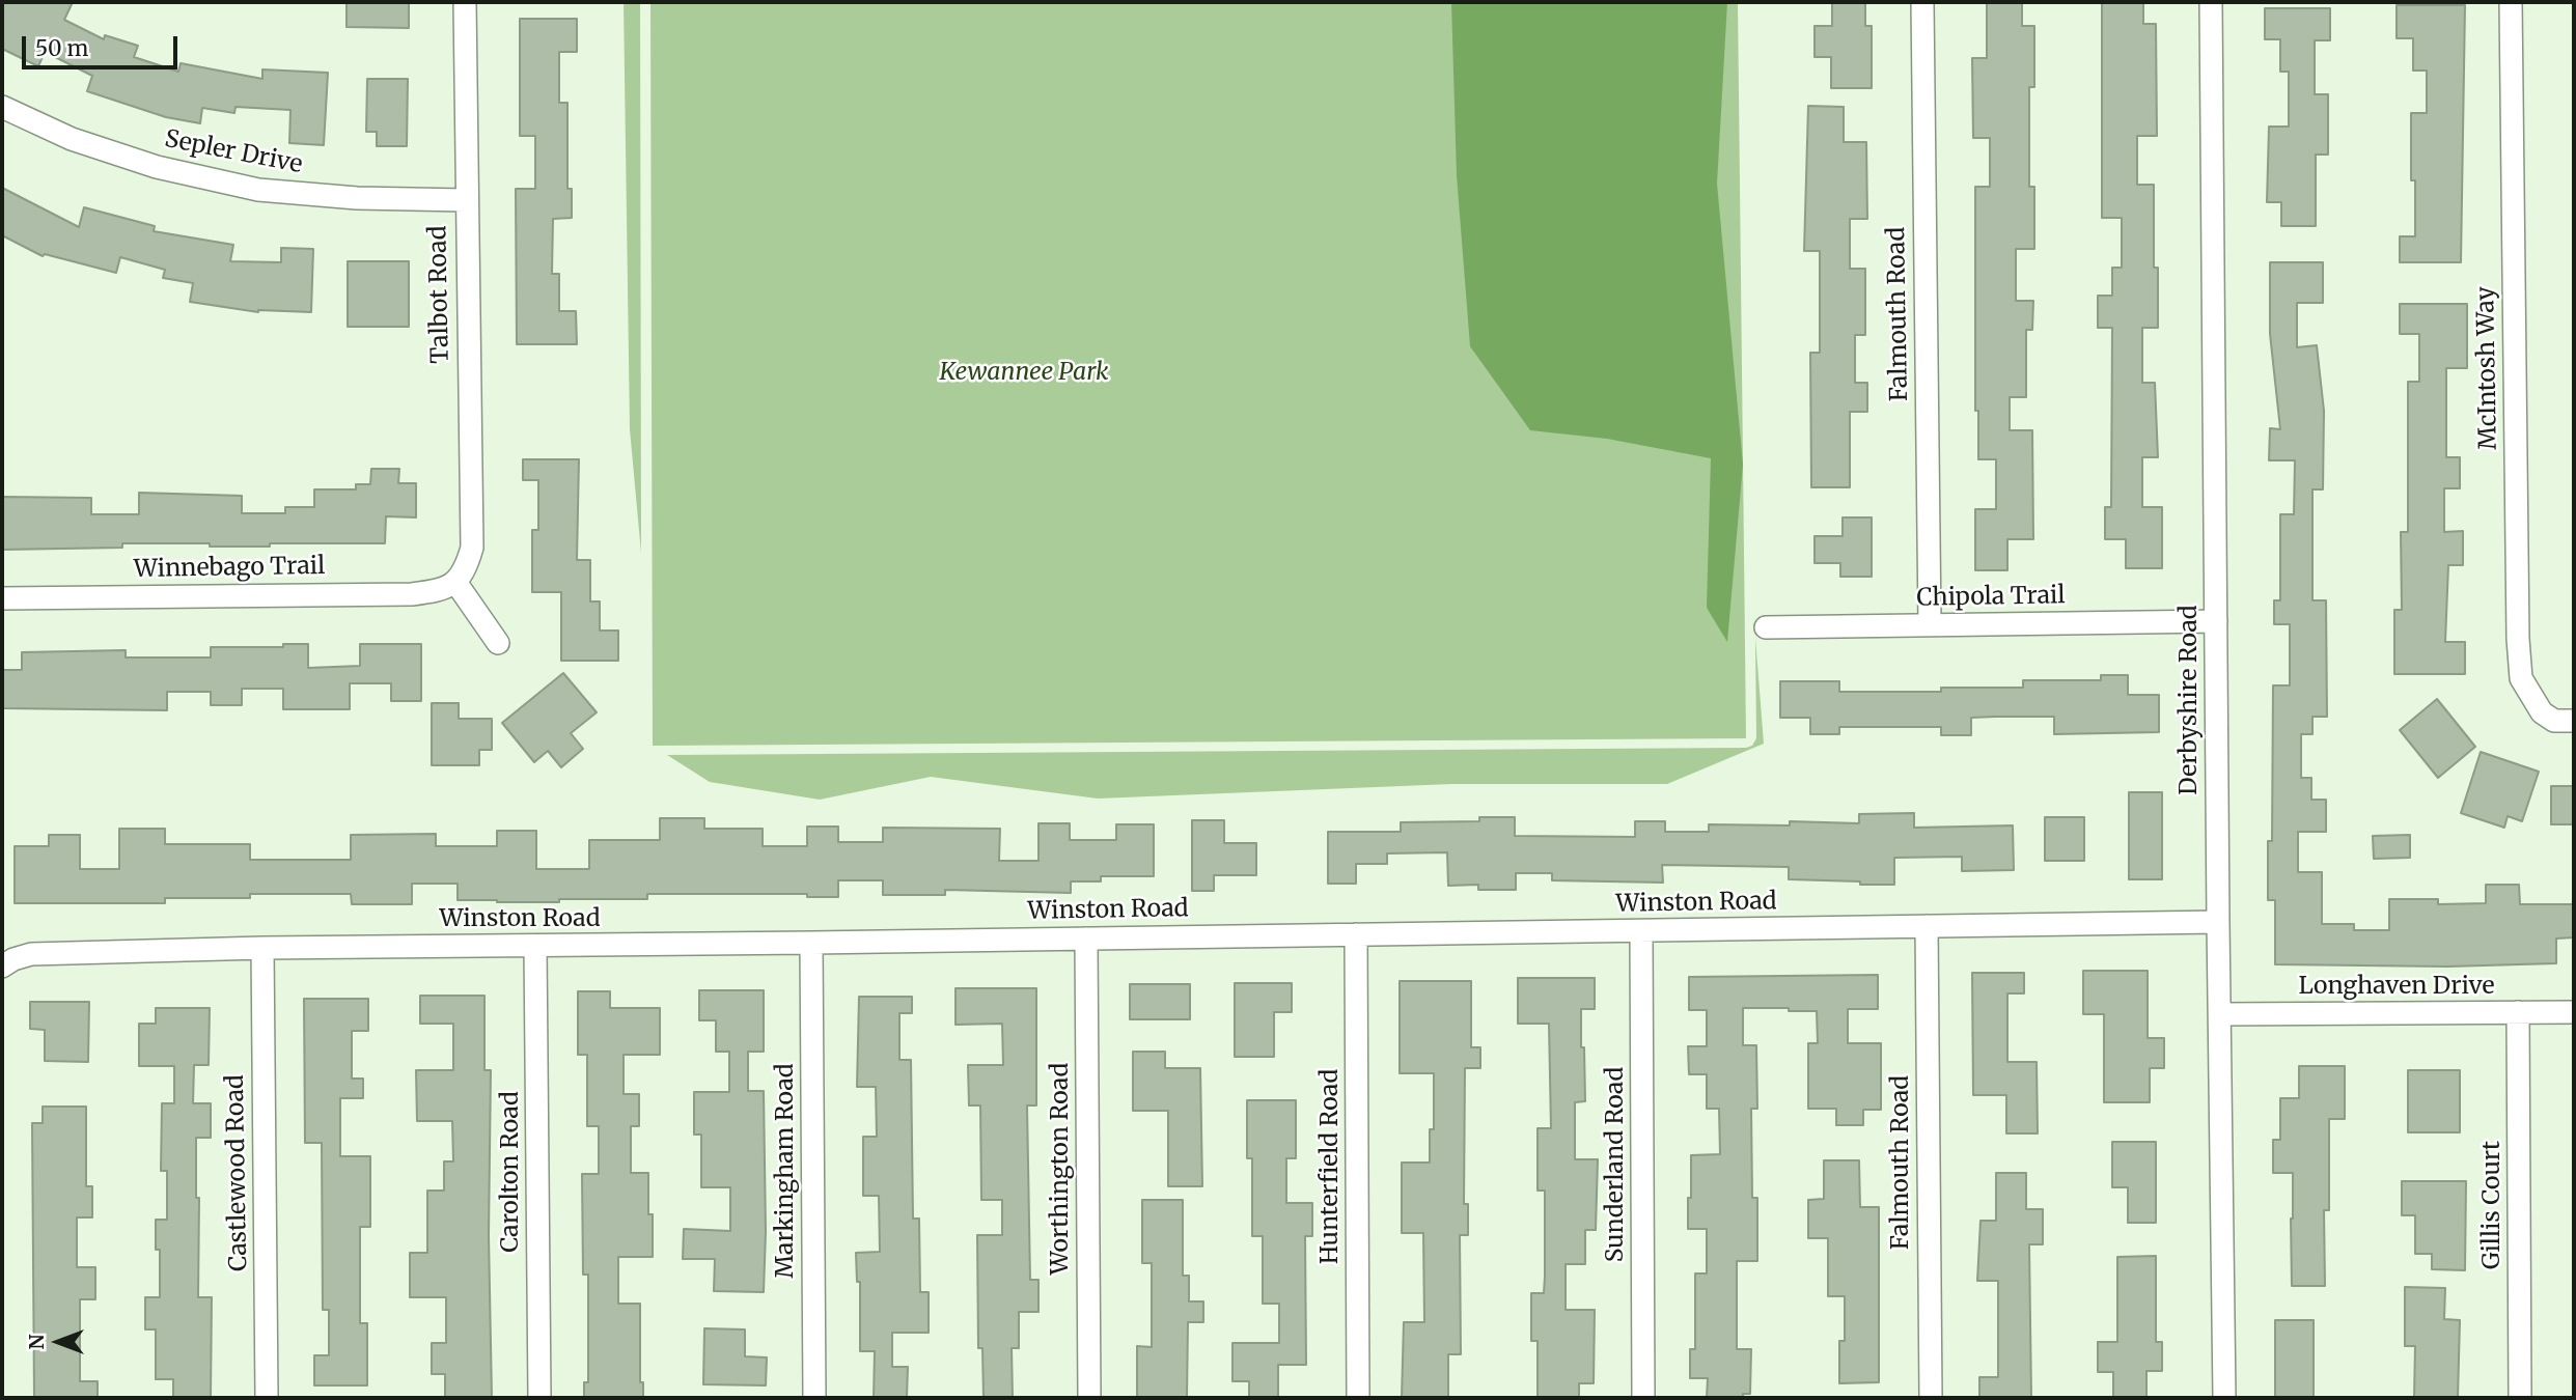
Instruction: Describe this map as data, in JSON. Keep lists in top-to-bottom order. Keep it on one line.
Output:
{"streets":{"street":["Sepler Drive","Talbot Road","Falmouth Road","McIntosh Way","Winnebago Trail","Chipola Trail","Derbyshire Road","Winston Road","Longhaven Drive","Sunderland Road","Hunterfield Road","Worthington Road","Markingham Road","Carolton Road","Castlewood Road","Gillis Court"]},"crossings":[["Sepler Drive","Talbot Road"],["Talbot Road","Winnebago Trail"],["Falmouth Road","Chipola Trail"],["Falmouth Road","Winston Road"],["Chipola Trail","Derbyshire Road"],["Derbyshire Road","Winston Road"],["Derbyshire Road","Longhaven Drive"],["Winston Road","Sunderland Road"],["Winston Road","Hunterfield Road"],["Winston Road","Worthington Road"],["Winston Road","Markingham Road"],["Winston Road","Carolton Road"],["Winston Road","Castlewood Road"],["Longhaven Drive","Gillis Court"]],"parks":["Kewannee Park"],"scale_bar":"50 m","north":"left"}
